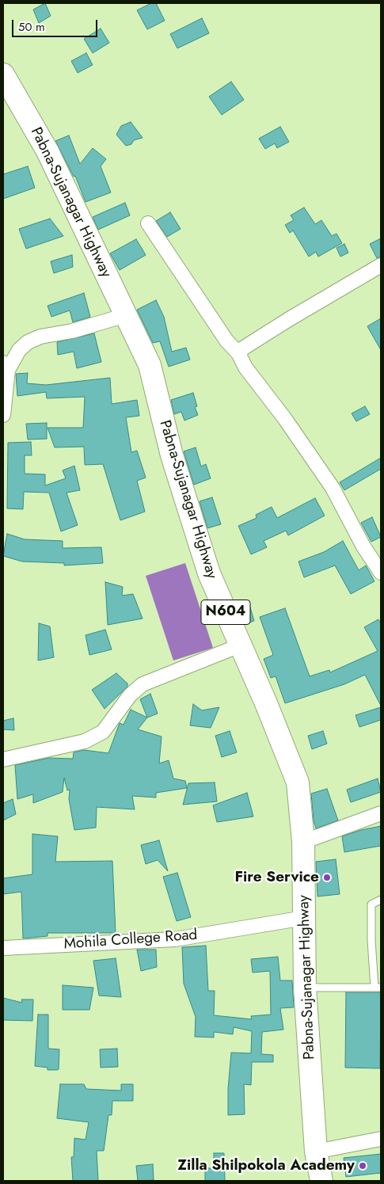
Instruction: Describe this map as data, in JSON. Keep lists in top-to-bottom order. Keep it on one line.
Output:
{"streets":{"highway":["Pabna-Sujanagar Highway","N604"],"street":["Mohila College Road"]},"crossings":[["Pabna-Sujanagar Highway","Mohila College Road"]],"places":["Fire Service","Zilla Shilpokola Academy"],"scale_bar":"50 m"}
